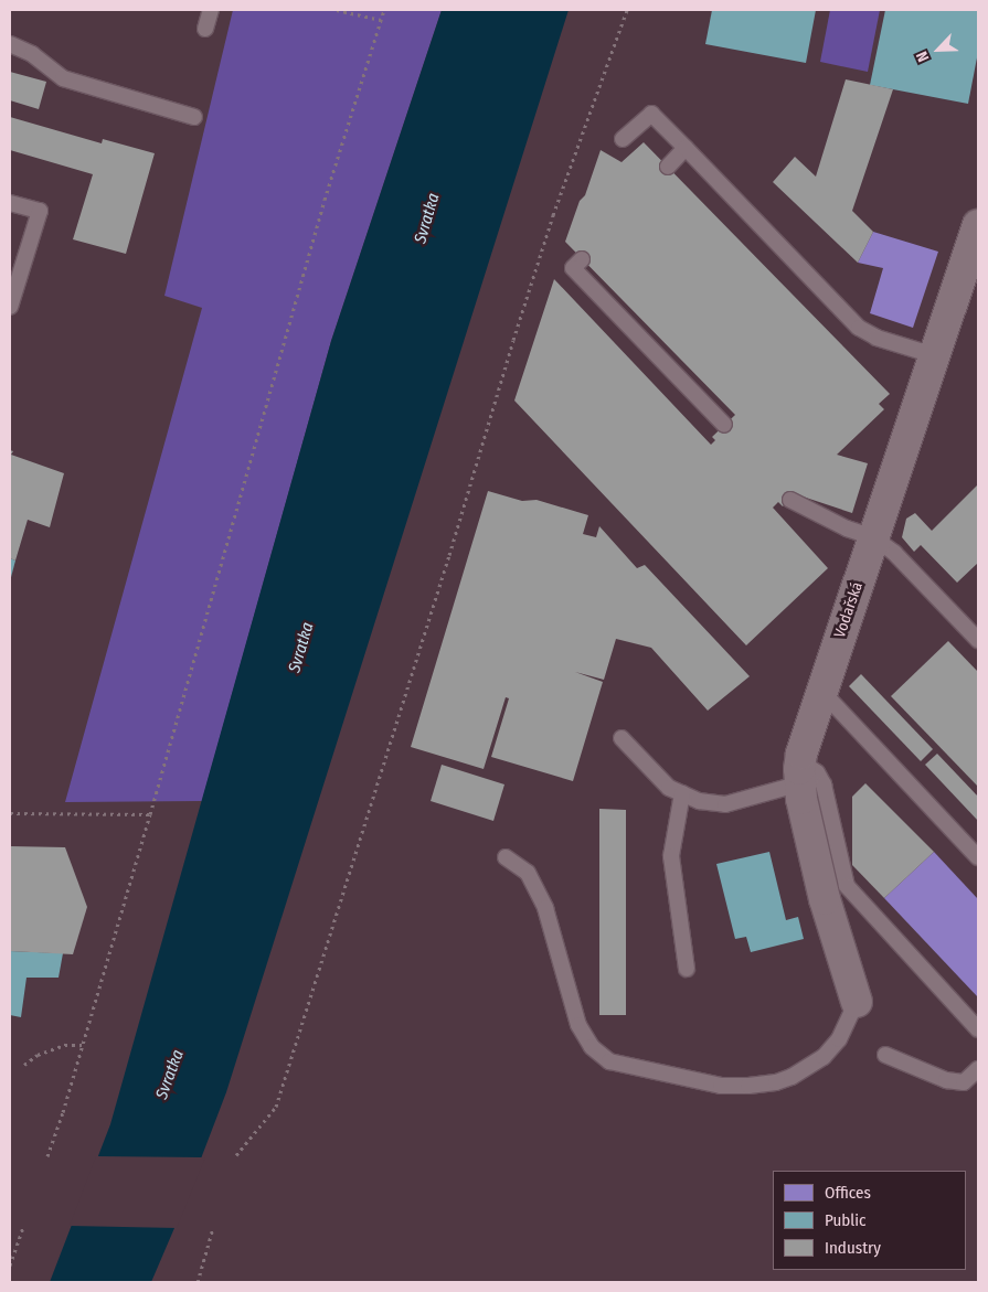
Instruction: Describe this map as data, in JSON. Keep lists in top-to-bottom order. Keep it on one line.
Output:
{"streets":{"street":["Vodařská"]},"water":["Svratka"],"legend":["Offices","Public","Industry"],"north":"bottom left"}
